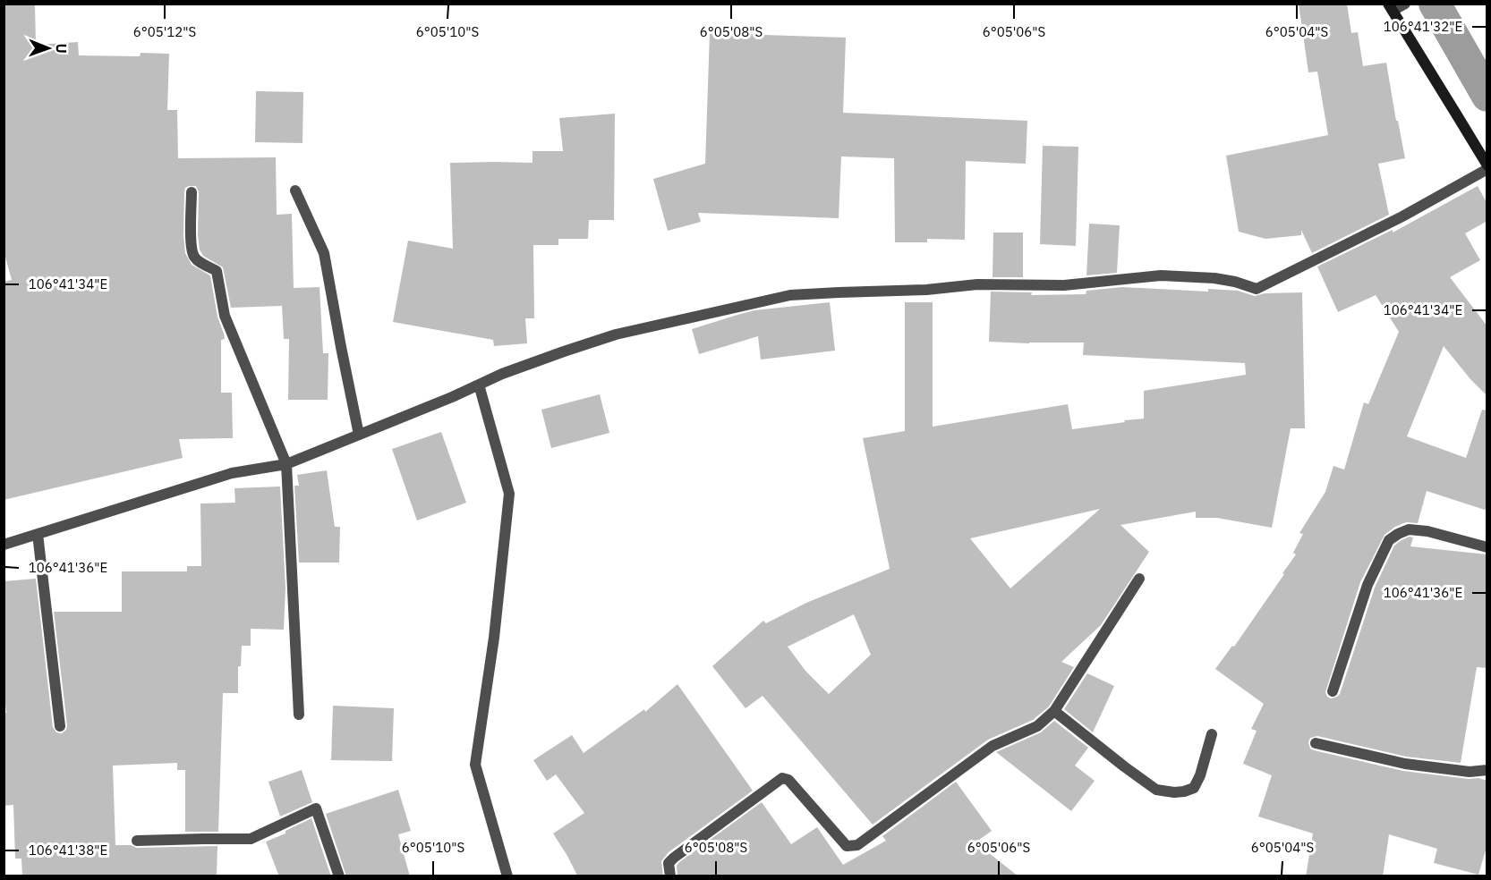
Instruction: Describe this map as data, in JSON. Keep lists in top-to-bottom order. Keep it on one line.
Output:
{"north":"right","coordinates":["106°41'32\"E","6°05'12\"S","6°05'10\"S","6°05'08\"S","6°05'06\"S","6°05'04\"S","106°41'34\"E","106°41'36\"E","106°41'38\"E"]}
